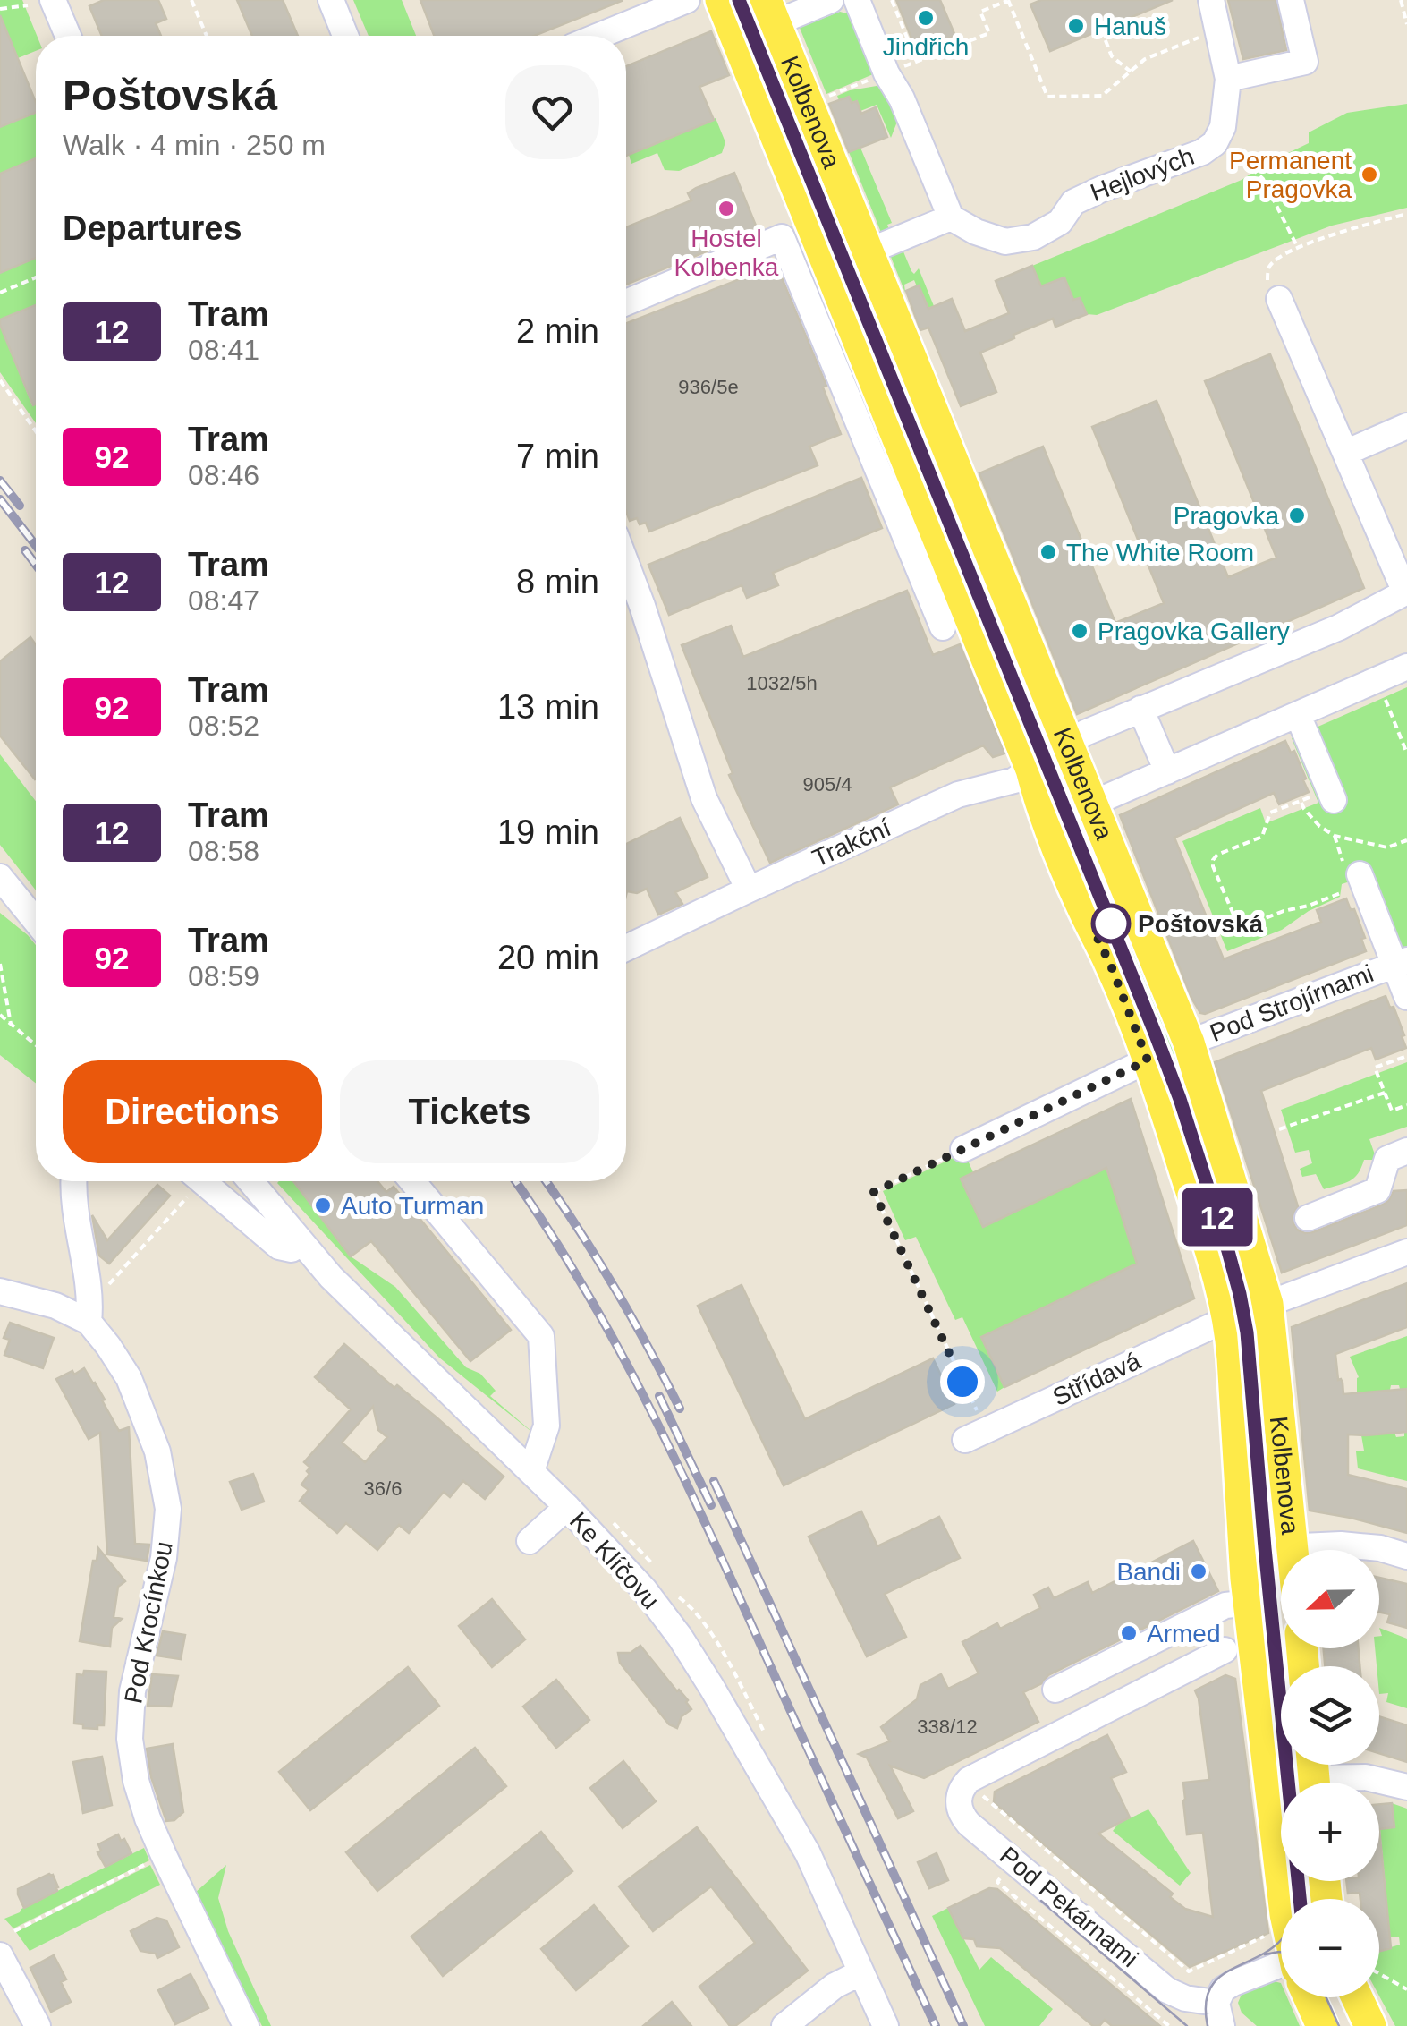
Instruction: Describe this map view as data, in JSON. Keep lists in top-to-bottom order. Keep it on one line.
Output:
{"streets":{"main road":["Kolbenova"],"street":["Hejlových","Trakční","Pod Strojírnami","Střídavá","Ke Klíčovu","Pod Krocínkou","Pod Pekárnami"]},"crossings":[["Kolbenova","Trakční"],["Kolbenova","Pod Strojírnami"],["Kolbenova","Střídavá"]],"places":["Jindřich","Hanuš","Permanent Pragovka","Hostel Kolbenka","Pragovka","The White Room","Pragovka Gallery","Poštovská","Auto Turman","Bandi","Armed"],"lines":["tram line 12"],"house_numbers":["936/5e","1032/5h","905/4","36/6","338/12"],"north":"left","page":{"on_map":"12","heading":[["Poštovská","Walk · 4 min · 250 m"],"Departures"],"list":[{"mark":"12","name":"Tram","note":"08:41","value":"2 min"},{"mark":"92","name":"Tram","note":"08:46","value":"7 min"},{"mark":"12","name":"Tram","note":"08:47","value":"8 min"},{"mark":"92","name":"Tram","note":"08:52","value":"13 min"},{"mark":"12","name":"Tram","note":"08:58","value":"19 min"},{"mark":"92","name":"Tram","note":"08:59","value":"20 min"}],"buttons":["Directions","Tickets"],"map_buttons":["+","−"]}}
